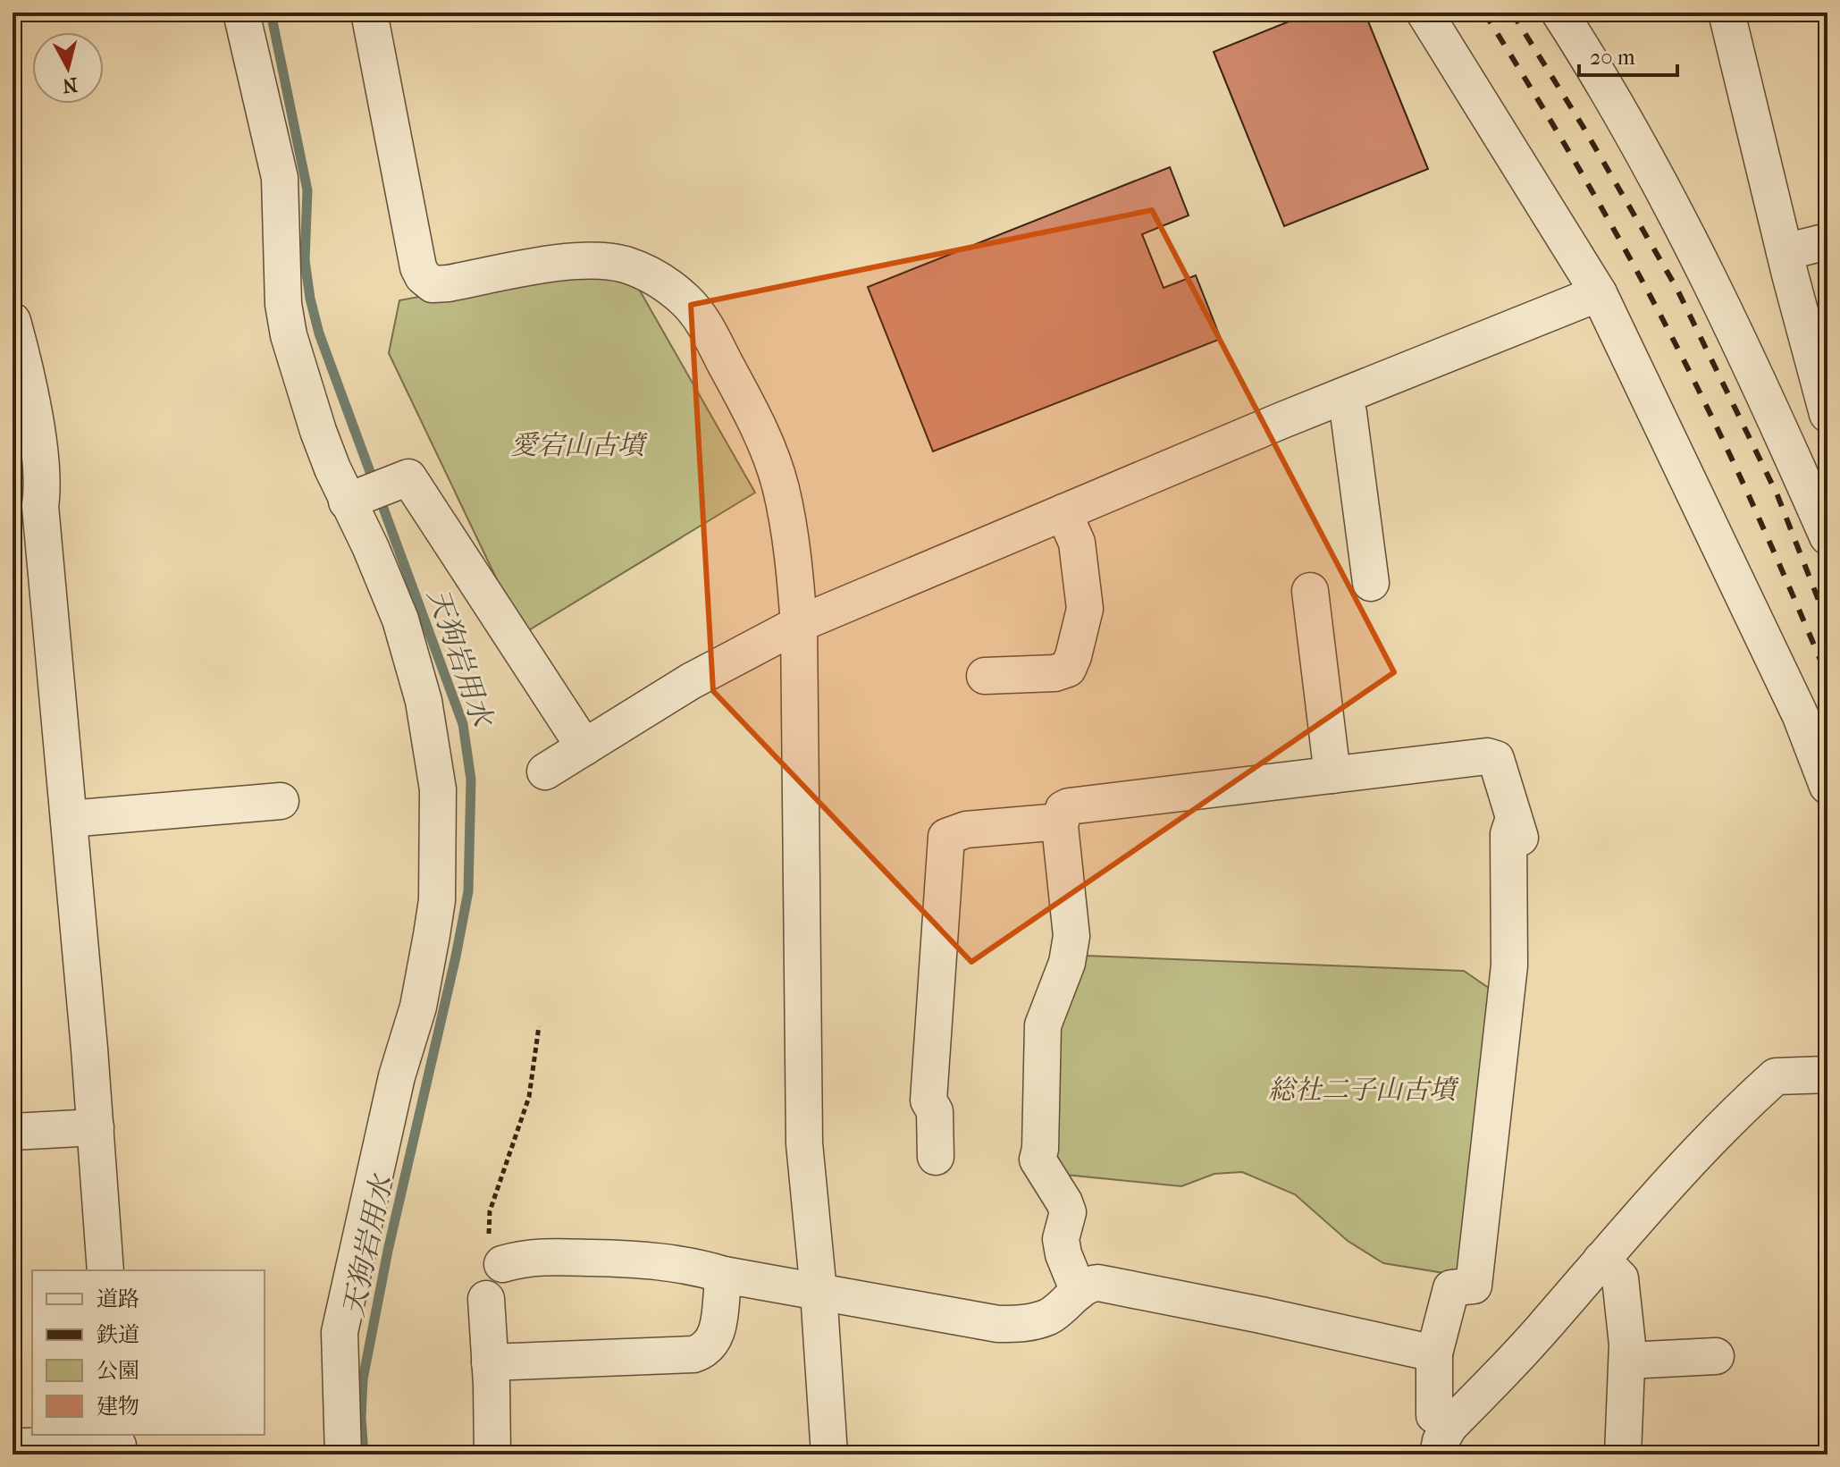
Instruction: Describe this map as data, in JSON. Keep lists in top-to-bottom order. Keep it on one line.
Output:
{"water":["天狗岩用水"],"parks":["愛宕山古墳","総社二子山古墳"],"legend":["道路","鉄道","公園","建物"],"scale_bar":"20 m","north":"bottom"}
